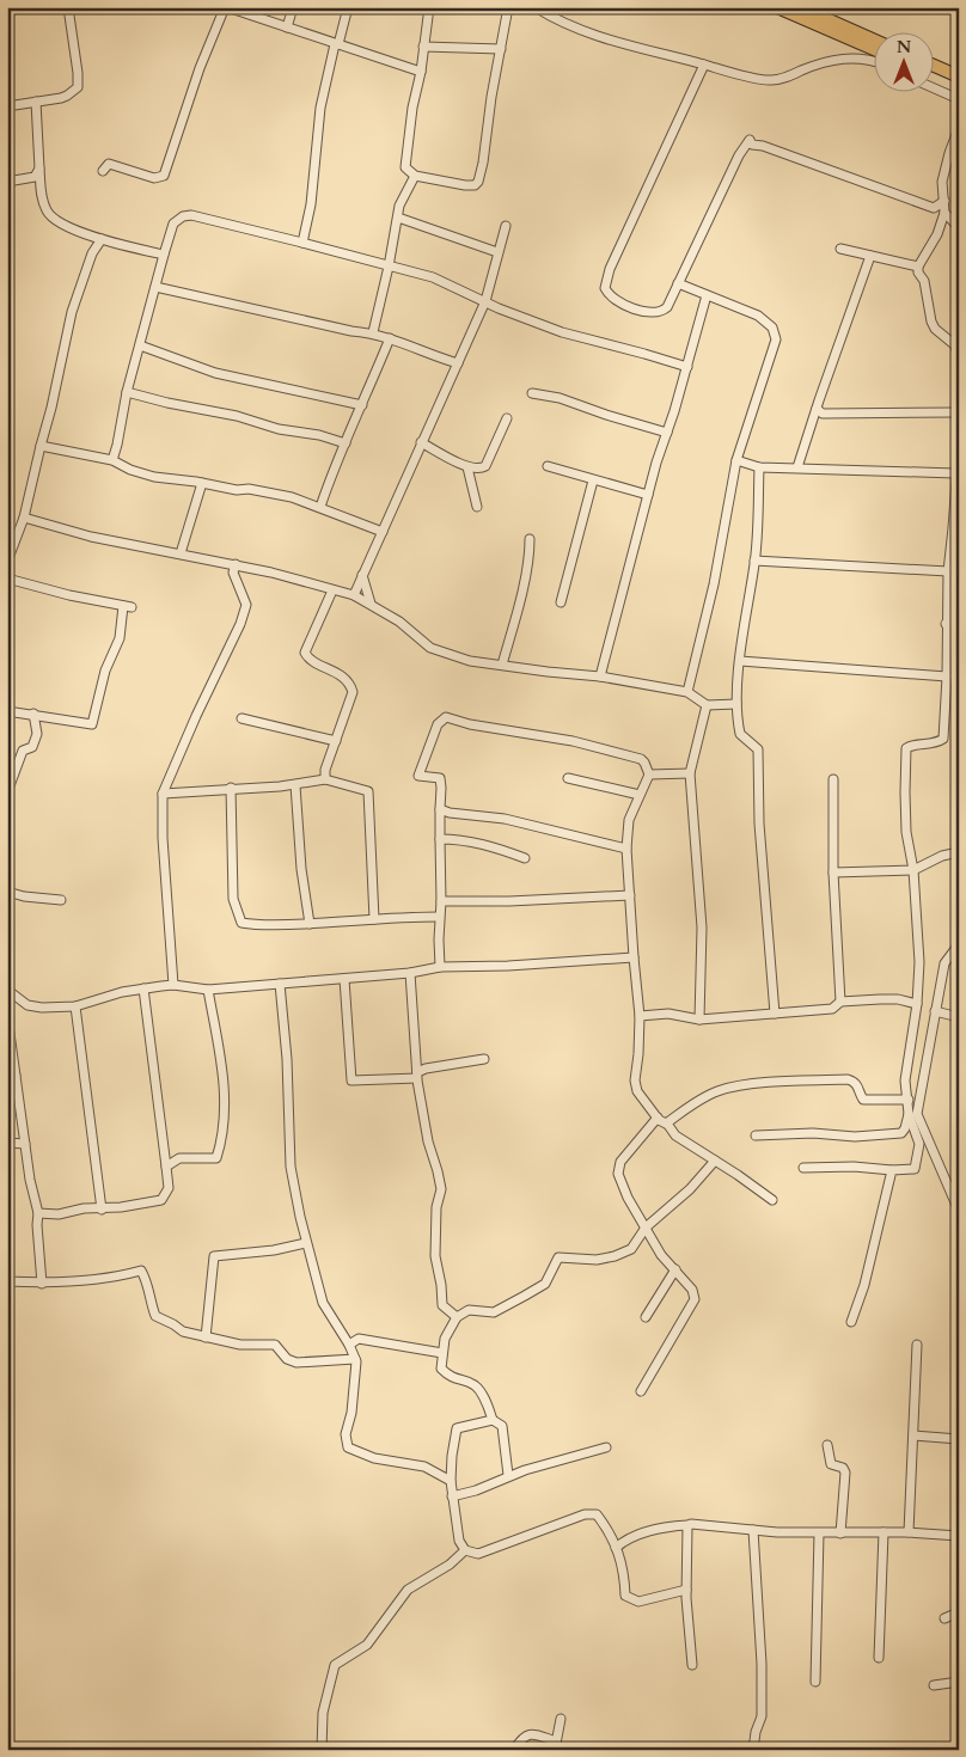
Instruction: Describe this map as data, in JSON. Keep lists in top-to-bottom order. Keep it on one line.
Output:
{"north":"top"}
